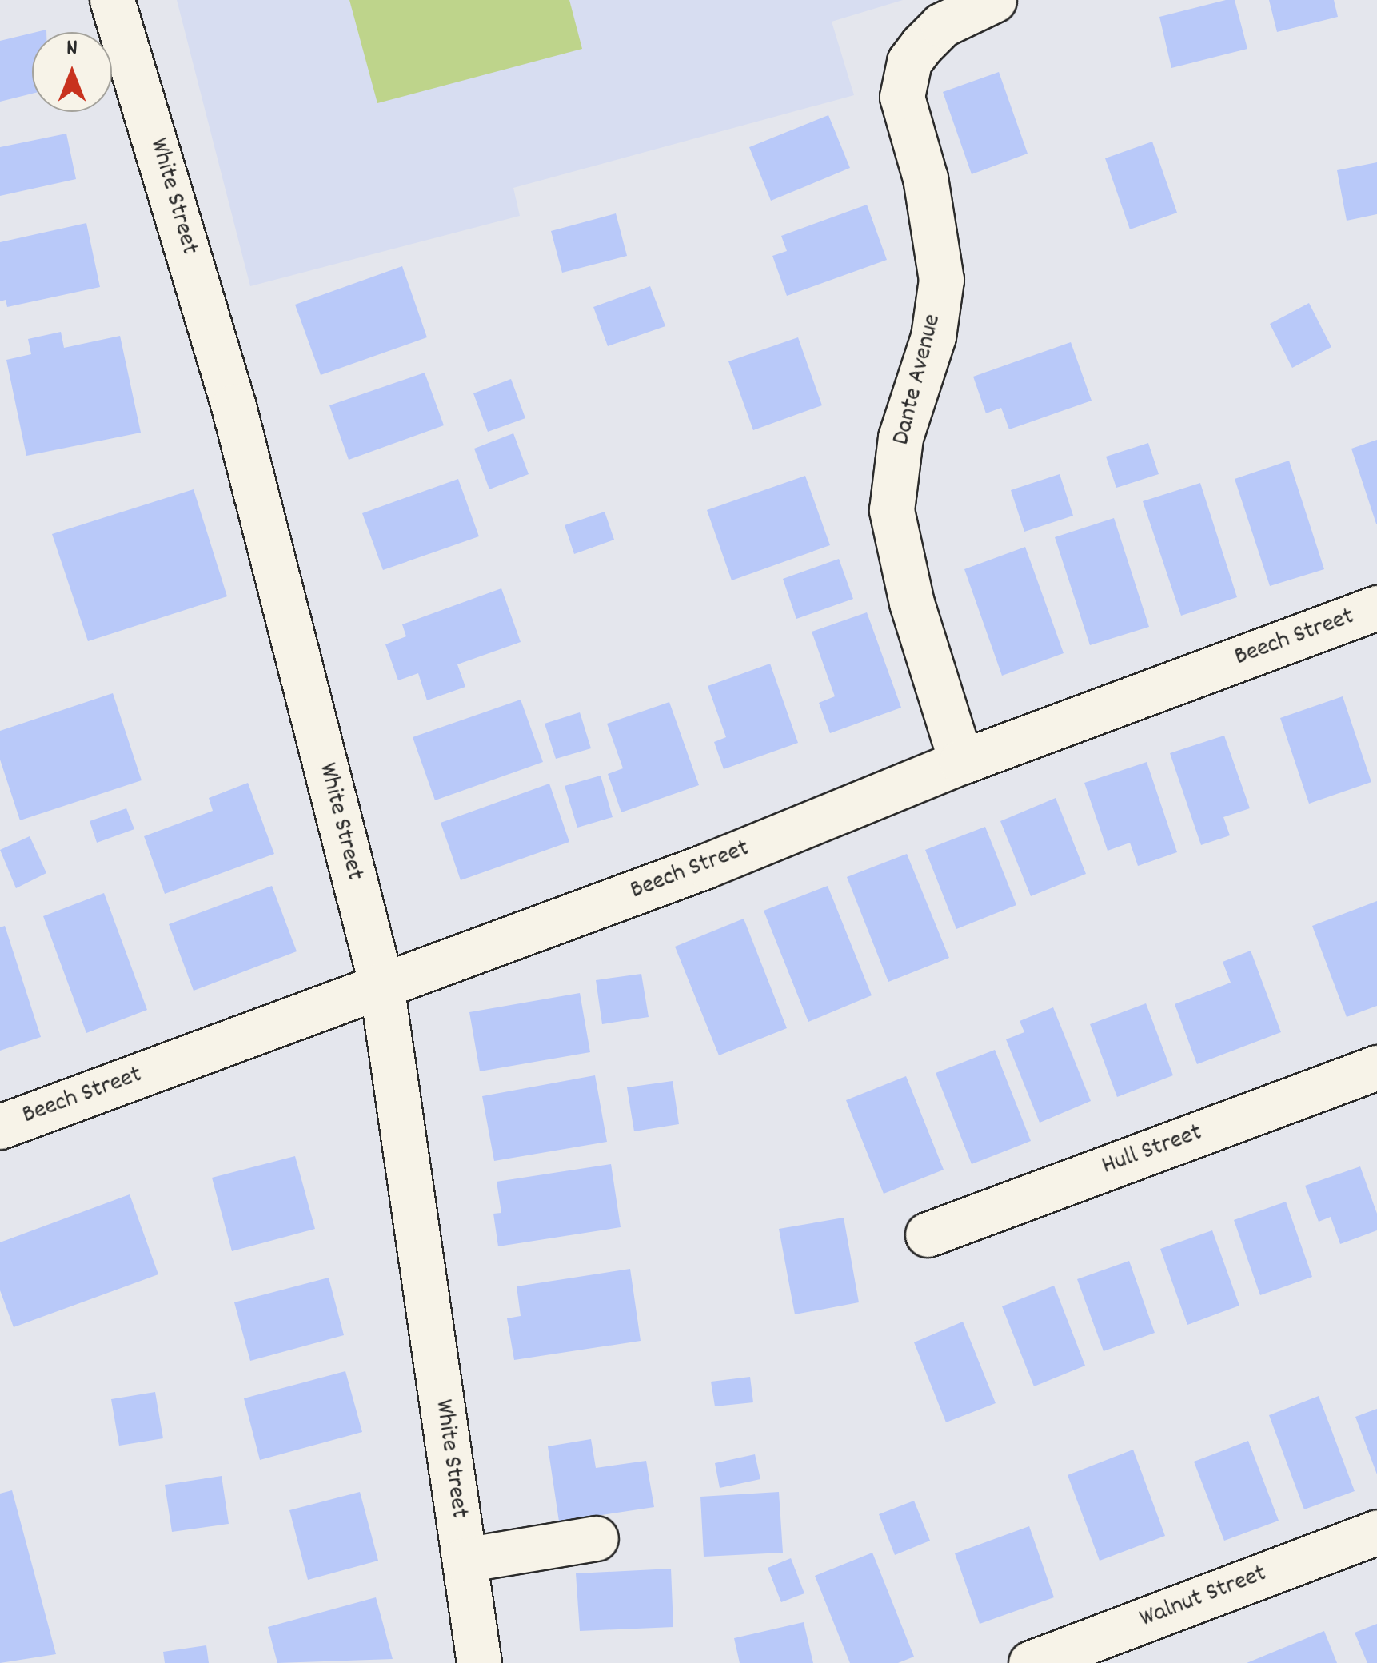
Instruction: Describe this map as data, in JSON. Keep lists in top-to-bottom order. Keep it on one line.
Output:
{"streets":{"street":["White Street","Dante Avenue","Beech Street","Hull Street","Walnut Street"]},"crossings":[["White Street","Beech Street"],["Dante Avenue","Beech Street"]],"north":"top"}
